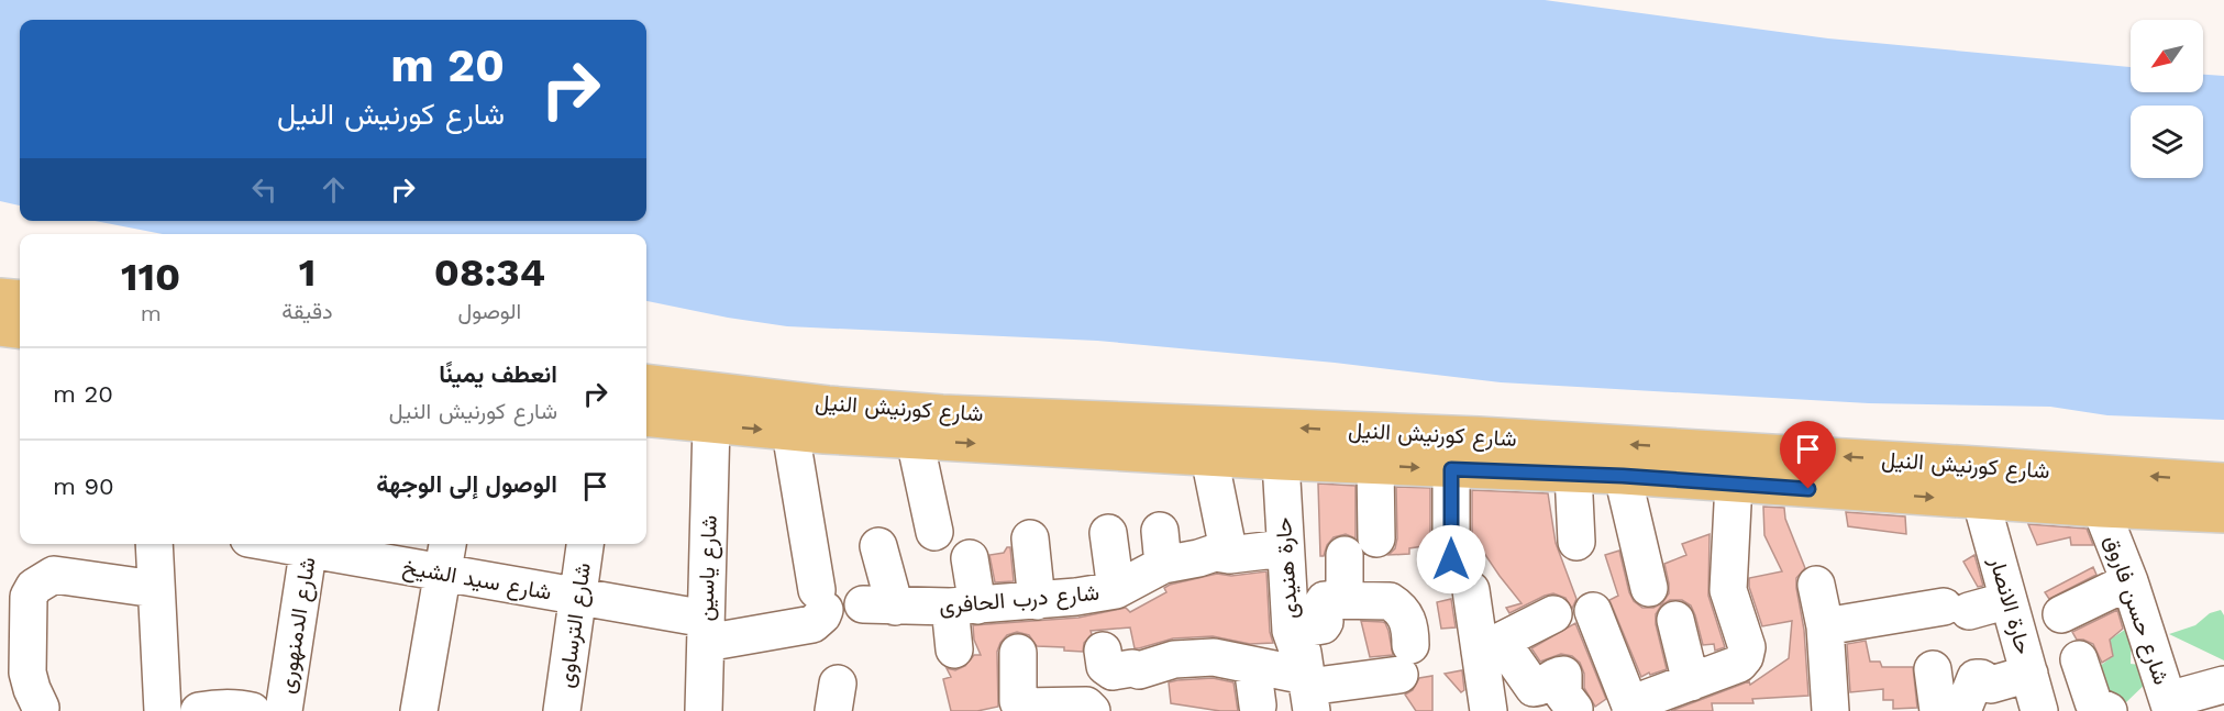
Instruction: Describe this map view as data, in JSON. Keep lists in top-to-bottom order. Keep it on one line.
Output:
{"streets":{"main road":["شارع كورنيش النيل"],"street":["شارع ياسين","حارة هنيدى","شارع سيد الشيخ","شارع درب الحافرى","حارة الانصار","شارع حسن فاروق","شارع الدمنهورى","شارع الترساوى"]},"crossings":[["شارع كورنيش النيل","شارع ياسين"],["شارع كورنيش النيل","حارة هنيدى"],["شارع كورنيش النيل","حارة الانصار"],["شارع كورنيش النيل","شارع حسن فاروق"],["شارع ياسين","شارع سيد الشيخ"],["حارة هنيدى","شارع درب الحافرى"],["شارع سيد الشيخ","شارع الدمنهورى"],["شارع سيد الشيخ","شارع الترساوى"]],"north":"bottom left","page":{"turn":["20 m","شارع كورنيش النيل"],"eta":["08:34","الوصول","1","دقيقة","110","m"],"list":[{"name":"انعطف يمينًا","note":"شارع كورنيش النيل","value":"20 m"},{"name":"الوصول إلى الوجهة","value":"90 m"}]}}
